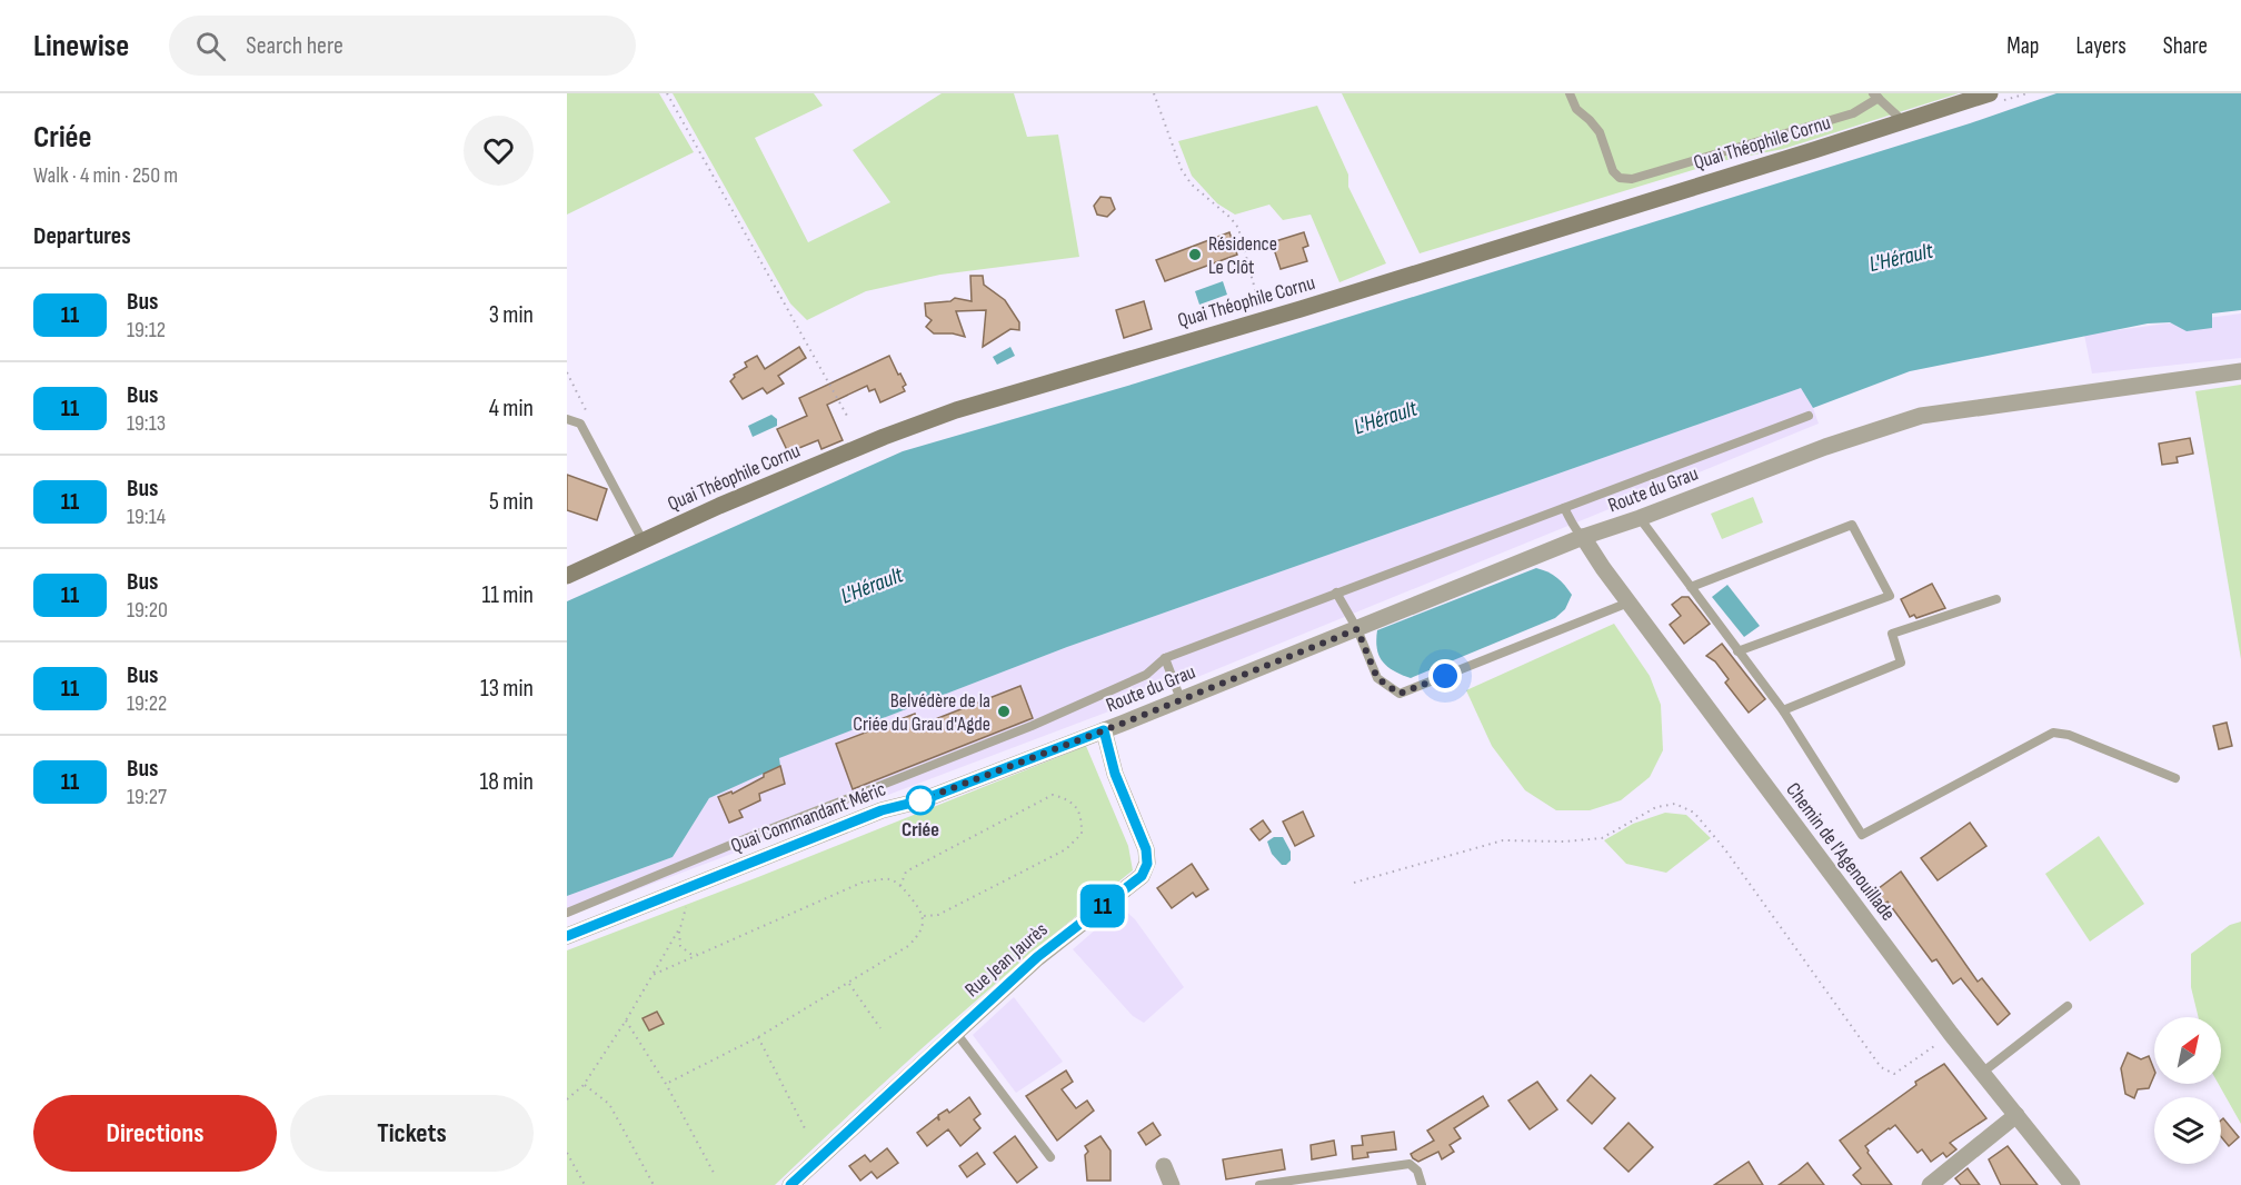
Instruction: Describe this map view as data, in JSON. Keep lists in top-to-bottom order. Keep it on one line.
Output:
{"streets":{"main road":["Quai Théophile Cornu"],"street":["Route du Grau","Quai Commandant Méric","Chemin de l'Agenouillade","Rue Jean Jaurès"]},"crossings":[["Route du Grau","Quai Commandant Méric"],["Route du Grau","Chemin de l'Agenouillade"],["Route du Grau","Rue Jean Jaurès"],["Quai Commandant Méric","Rue Jean Jaurès"]],"water":["L'Hérault"],"places":["Résidence Le Clôt","Belvédère de la Criée du Grau d'Agde","Criée"],"lines":["bus line 11"],"north":"top right","page":{"header":"Linewise","search":"Search here","nav":["Map","Layers","Share"],"heading":[["Criée","Walk · 4 min · 250 m"],"Departures"],"on_map":"11","list":[{"mark":"11","name":"Bus","note":"19:12","value":"3 min"},{"mark":"11","name":"Bus","note":"19:13","value":"4 min"},{"mark":"11","name":"Bus","note":"19:14","value":"5 min"},{"mark":"11","name":"Bus","note":"19:20","value":"11 min"},{"mark":"11","name":"Bus","note":"19:22","value":"13 min"},{"mark":"11","name":"Bus","note":"19:27","value":"18 min"}],"buttons":["Directions","Tickets"]}}
